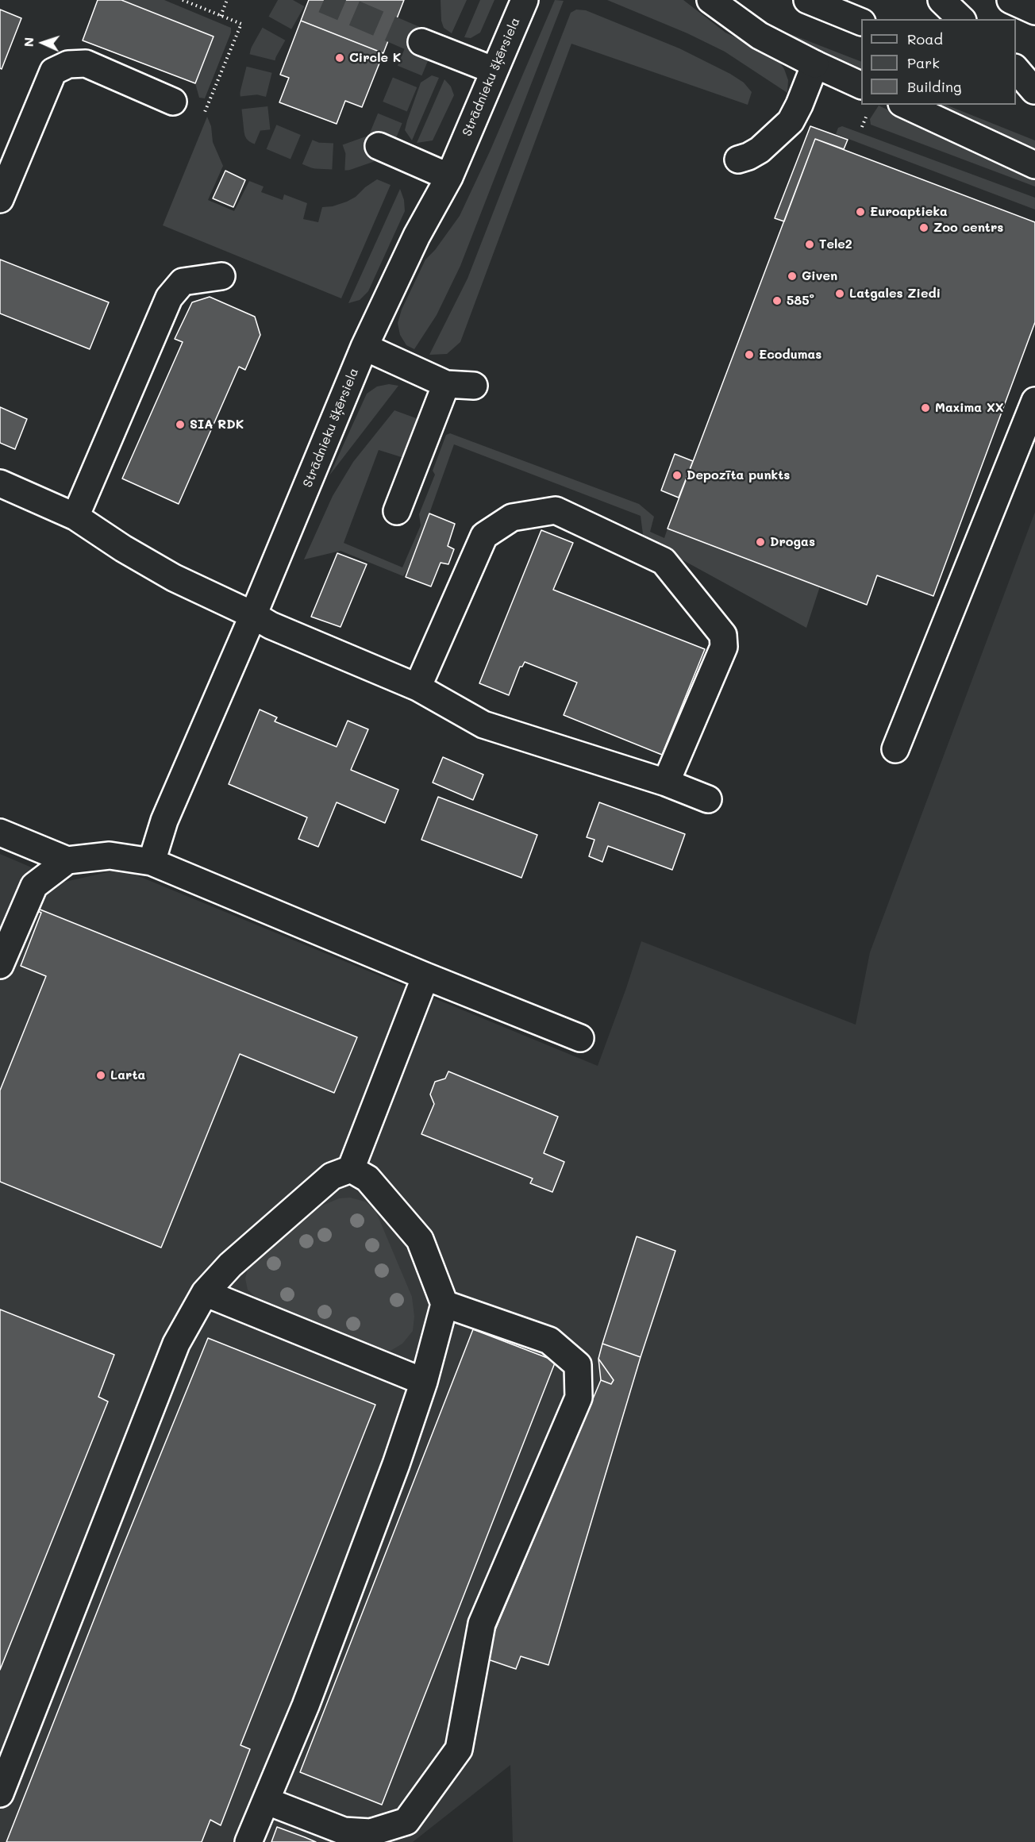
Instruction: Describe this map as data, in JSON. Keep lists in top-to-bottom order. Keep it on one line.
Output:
{"streets":{"street":["Strādnieku šķērsiela"]},"places":["Circle K","Euroaptieka","Zoo centrs","Tele2","Given","Latgales Ziedi","585°","Ecodumas","Maxima XX","SIA RDK","Depozīta punkts","Drogas","Larta"],"legend":["Road","Park","Building"],"north":"left"}
